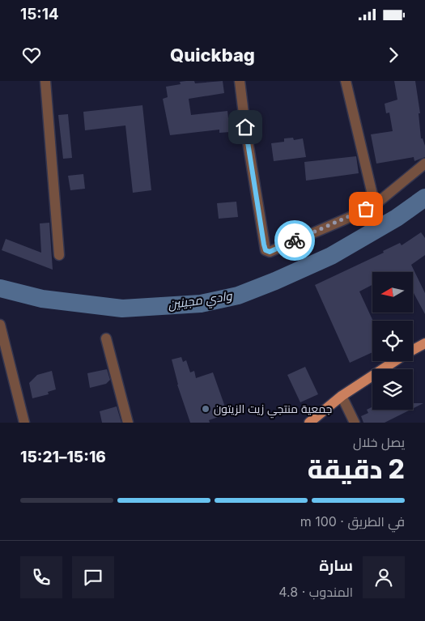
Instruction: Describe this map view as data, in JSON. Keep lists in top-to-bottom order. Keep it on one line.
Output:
{"water":["وادي مجينين"],"places":["جمعية منتجي زيت الزيتون"],"north":"left","page":{"status":"15:14","header":"Quickbag","heading":["2 دقيقة","يصل خلال","15:16–15:21"],"panel":["سارة","المندوب · 4.8"],"bar":"في الطريق · 100 m"}}
